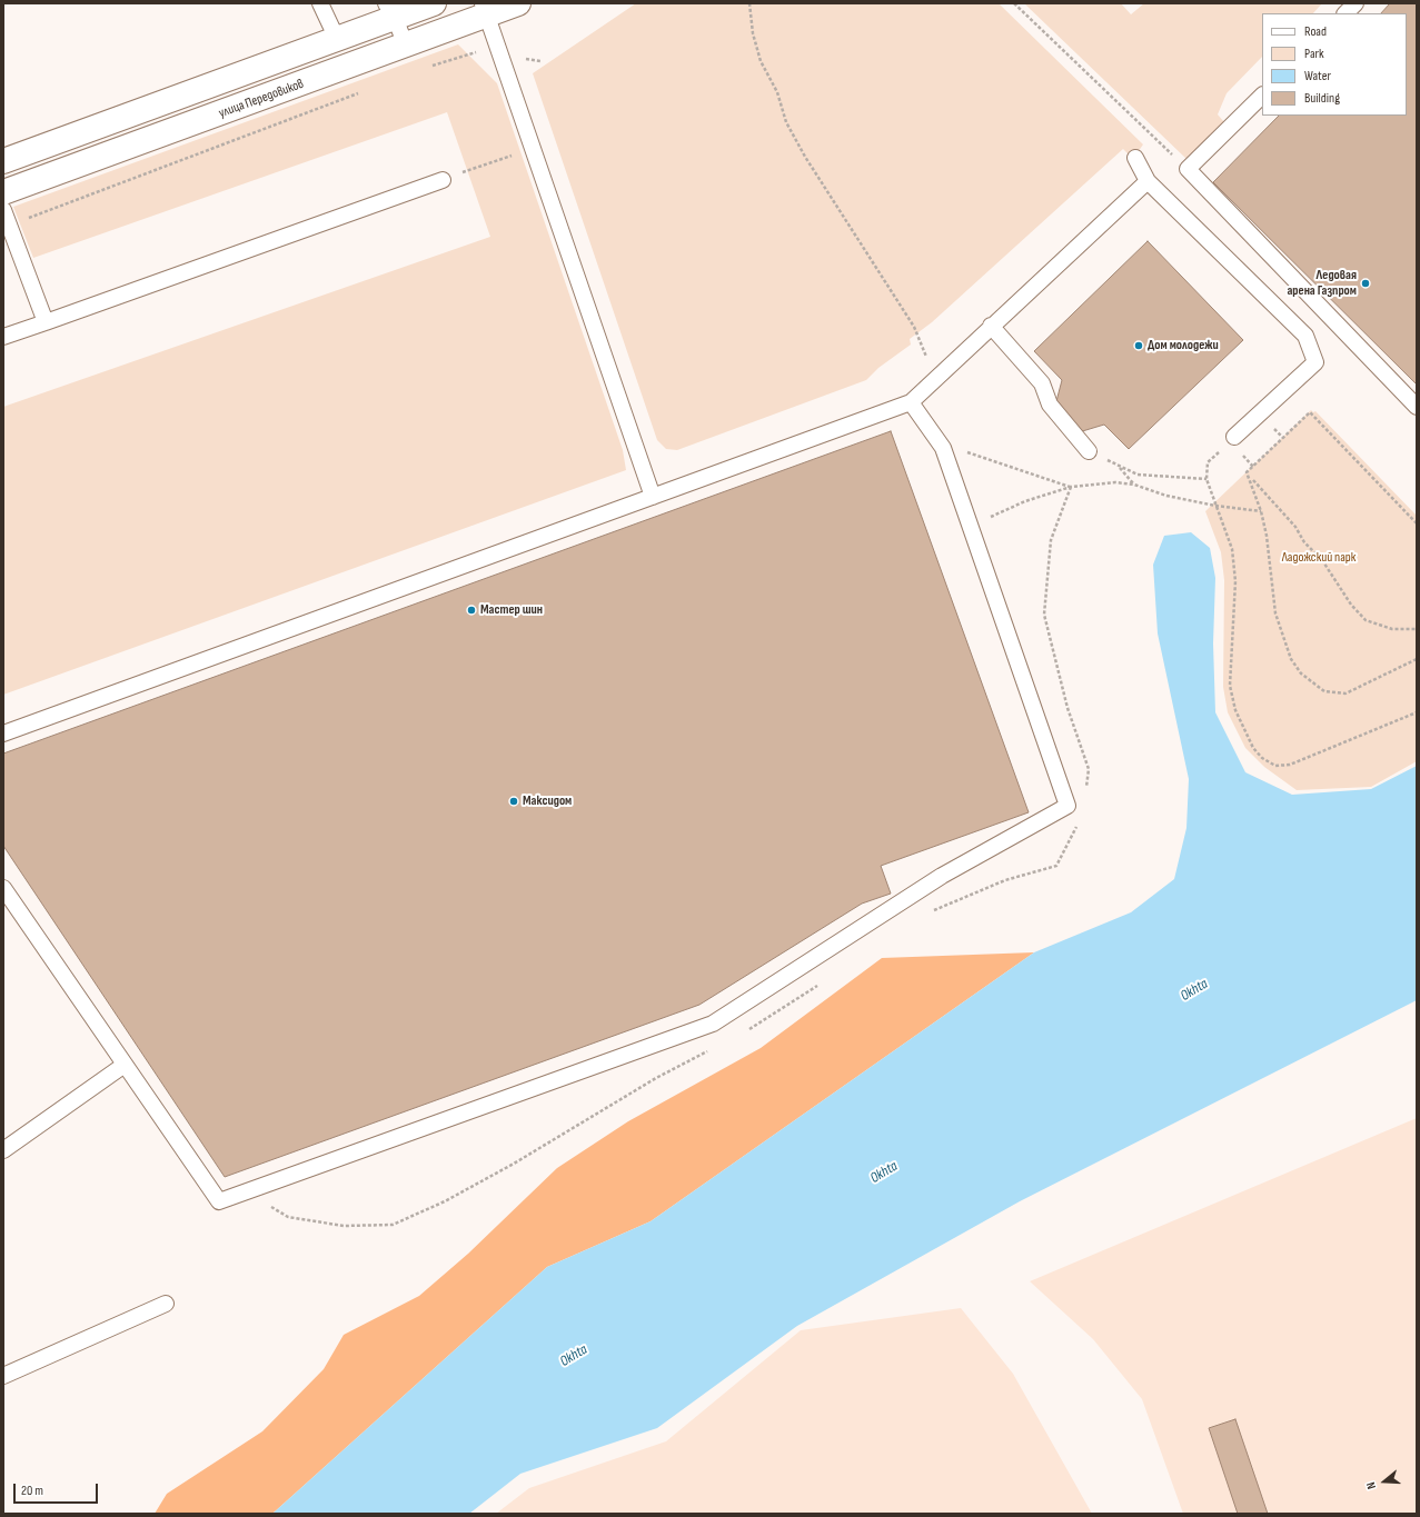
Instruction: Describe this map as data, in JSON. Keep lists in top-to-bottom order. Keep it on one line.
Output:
{"streets":{"main road":["улица Передовиков"]},"water":["Okhta"],"parks":["Ладожский парк"],"places":["Ледовая арена Газпром","Дом молодежи","Мастер шин","Максидом"],"legend":["Road","Park","Water","Building"],"scale_bar":"20 m","north":"left"}
